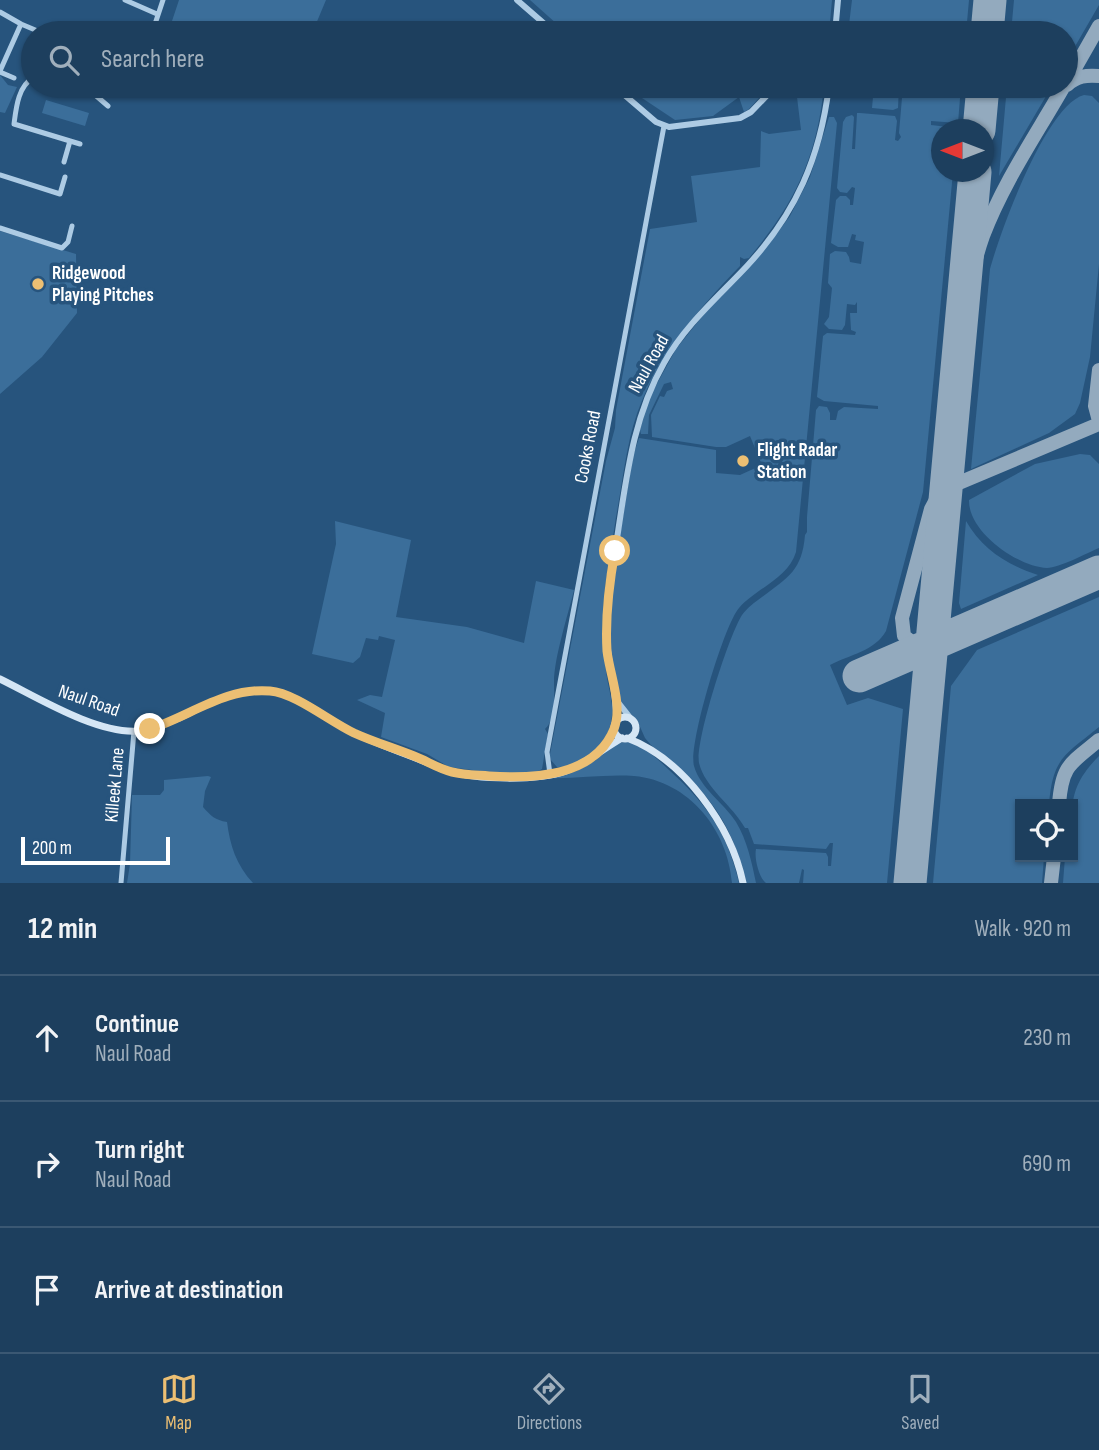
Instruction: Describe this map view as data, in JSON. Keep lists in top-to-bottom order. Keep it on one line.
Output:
{"streets":{"main road":["Naul Road"],"street":["Cooks Road","Killeek Lane"]},"crossings":[["Naul Road","Cooks Road"],["Naul Road","Killeek Lane"]],"places":["Ridgewood Playing Pitches","Flight Radar Station"],"scale_bar":"200 m","north":"left","page":{"search":"Search here","scale":"200 m","heading":["12 min","Walk · 920 m"],"list":[["Continue","Naul Road","230 m"],["Turn right","Naul Road","690 m"],"Arrive at destination"],"nav":["Map","Directions","Saved"]}}
